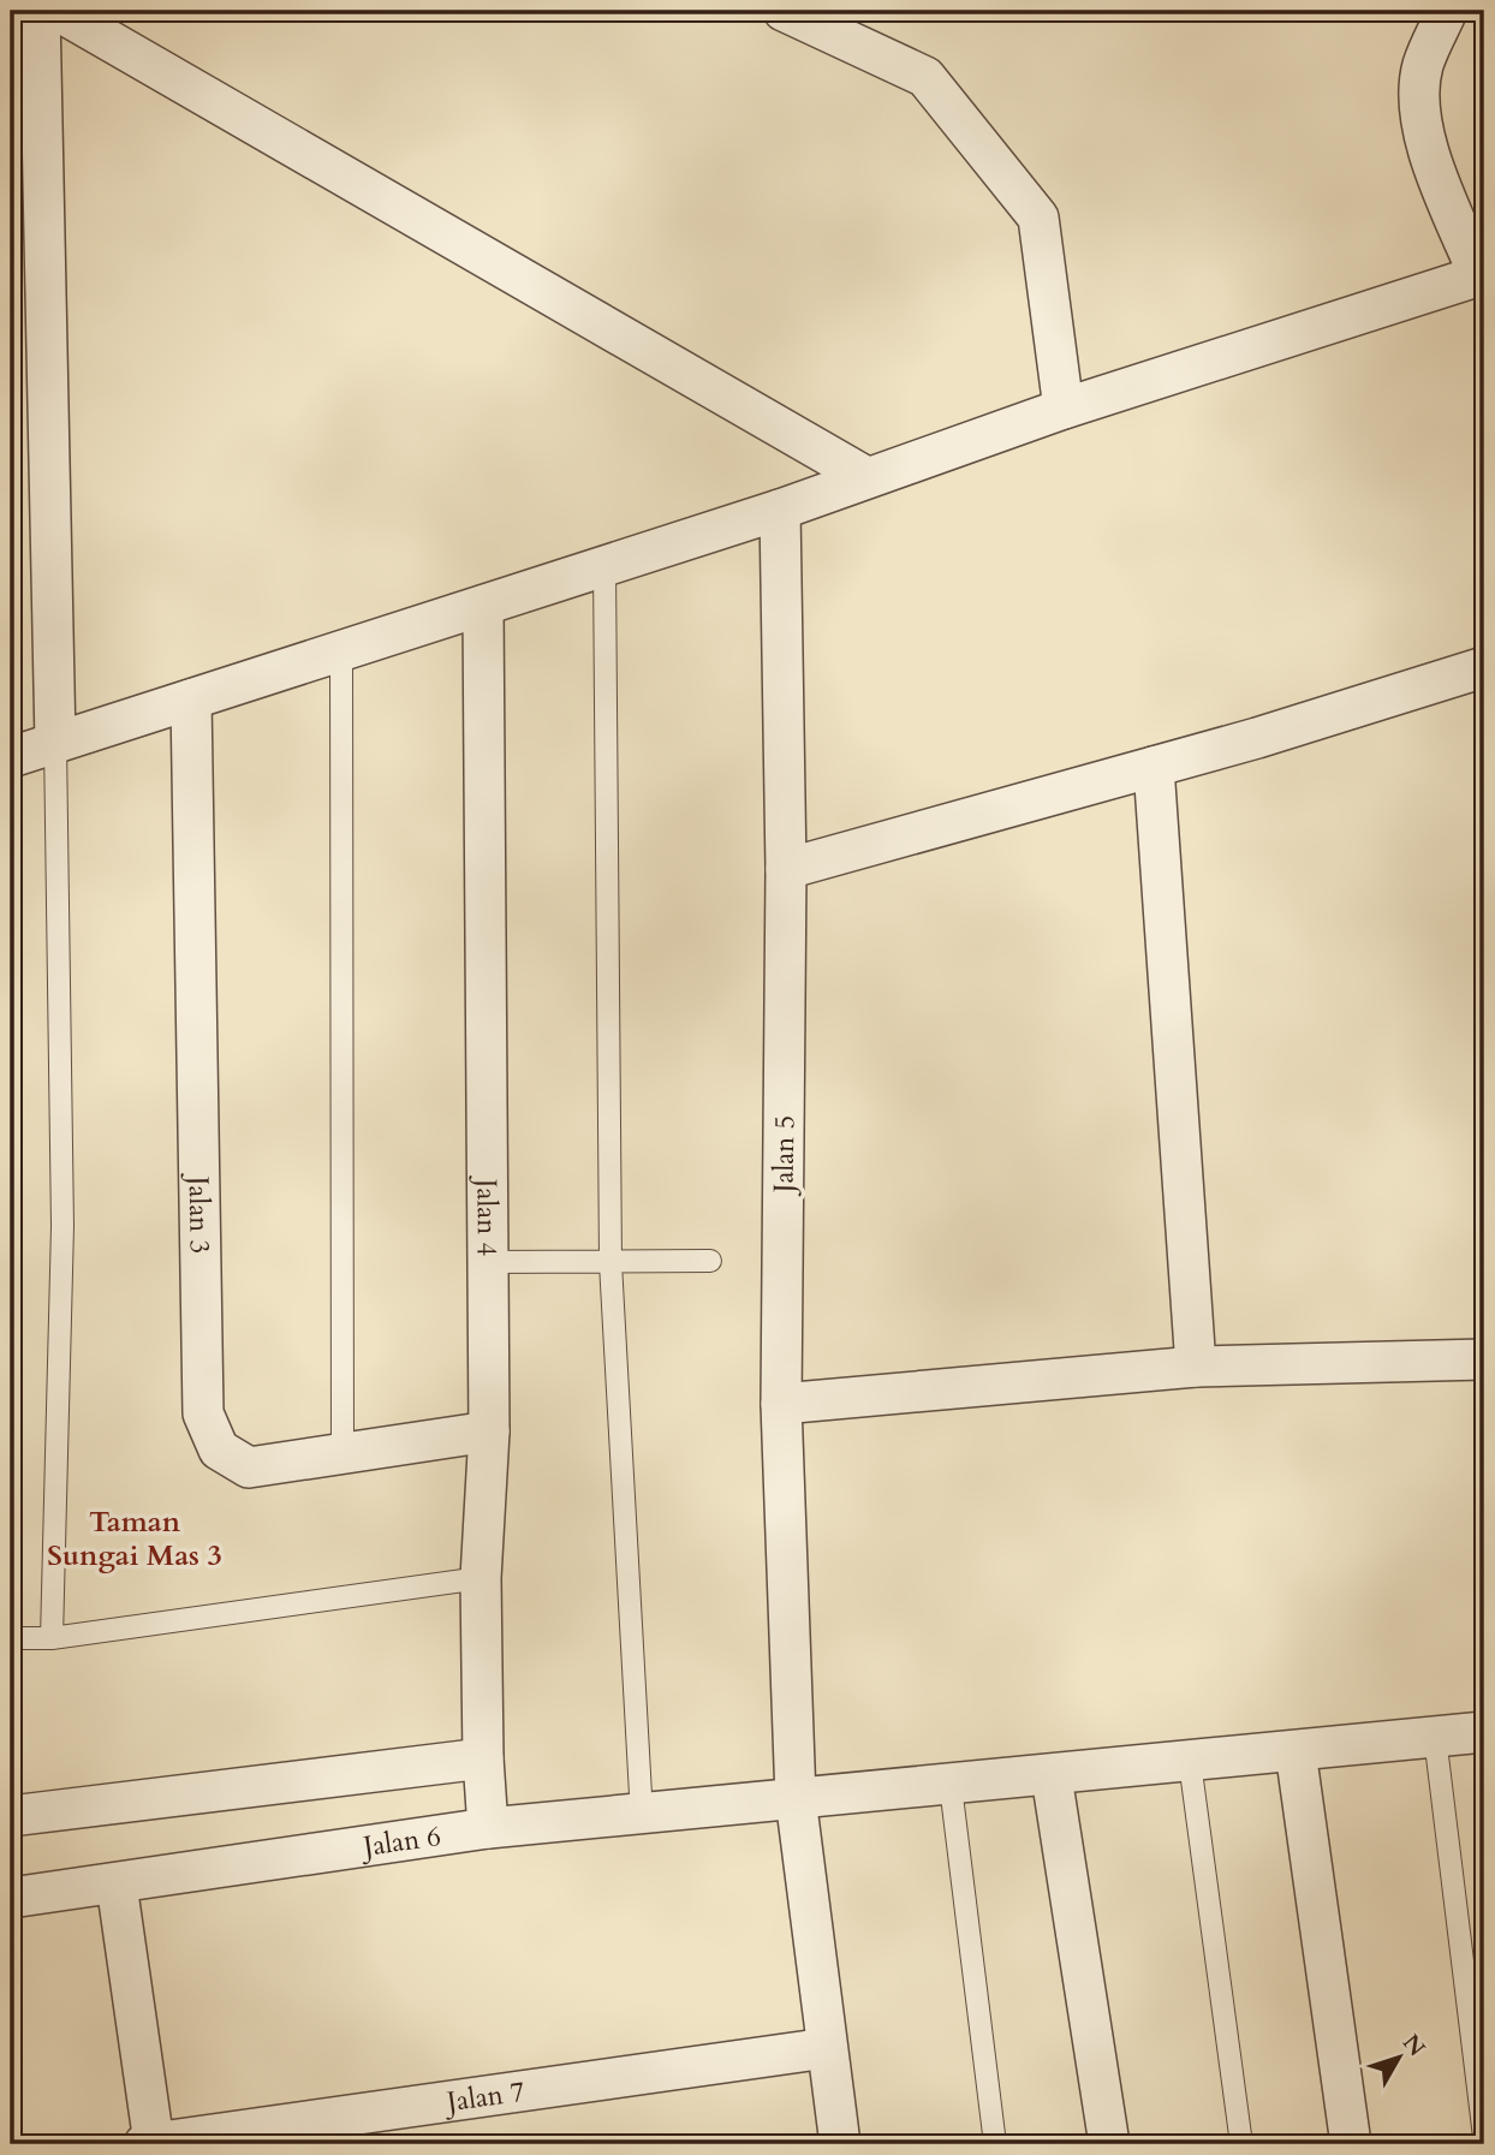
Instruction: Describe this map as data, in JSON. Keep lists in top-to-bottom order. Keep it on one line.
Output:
{"streets":{"street":["Jalan 5","Jalan 3","Jalan 4","Jalan 6","Jalan 7"]},"crossings":[["Jalan 5","Jalan 6"],["Jalan 5","Jalan 7"],["Jalan 3","Jalan 4"],["Jalan 4","Jalan 6"]],"districts":["Taman Sungai Mas 3"],"north":"top right"}
